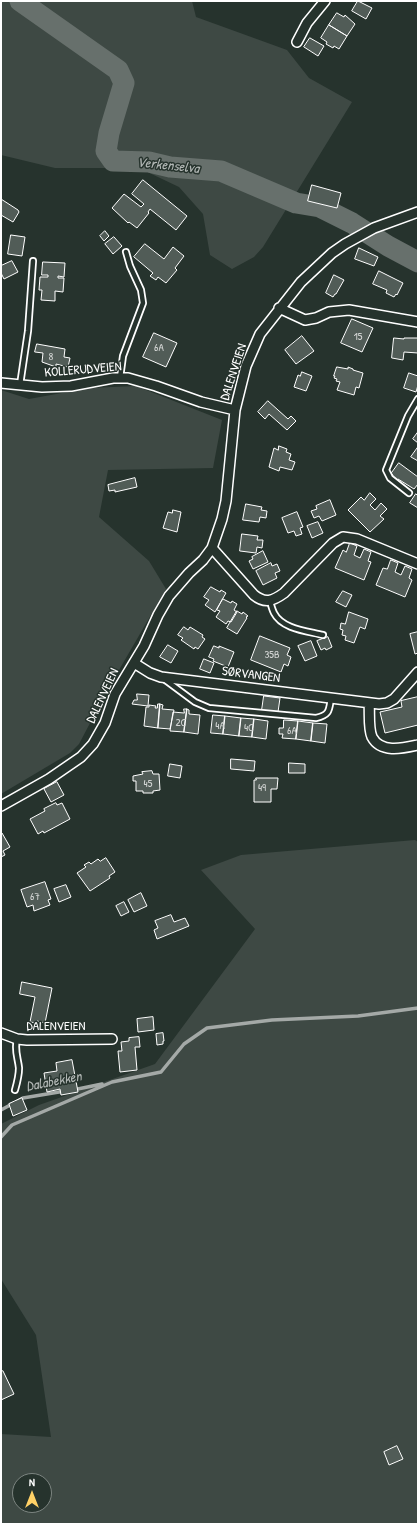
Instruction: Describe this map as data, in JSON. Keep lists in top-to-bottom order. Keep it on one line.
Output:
{"streets":{"street":["KOLLERUDVEIEN","DALENVEIEN","SØRVANGEN"]},"crossings":[["KOLLERUDVEIEN","DALENVEIEN"],["DALENVEIEN","SØRVANGEN"]],"water":["Verkenselva","Dalabekken"],"house_numbers":["15","6A","8","35B","2C","4A","4C","6A","45","49","67"],"north":"top"}
